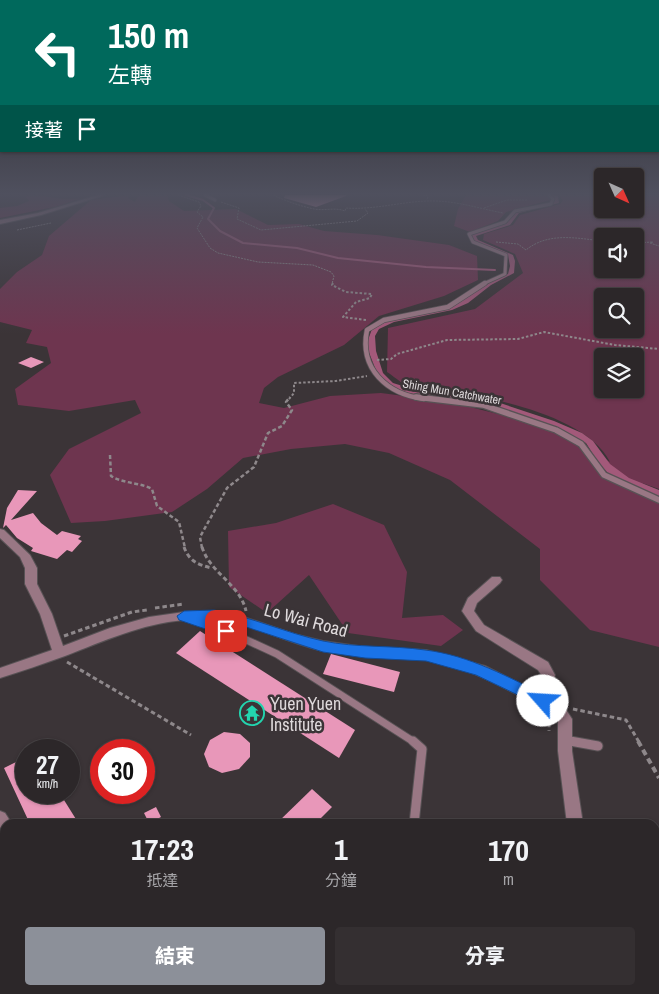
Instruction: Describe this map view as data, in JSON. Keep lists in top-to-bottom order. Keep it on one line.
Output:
{"streets":{"street":["Lo Wai Road"],"lane":["Shing Mun Catchwater"]},"places":{"temple":["Yuen Yuen Institute"]},"north":"bottom right","page":{"turn":["150 m","左轉"],"then":"接著","speed":"27 km/h","limit":"30","eta":["17:23","抵達","1","分鐘","170","m"],"buttons":["結束","分享"]}}
